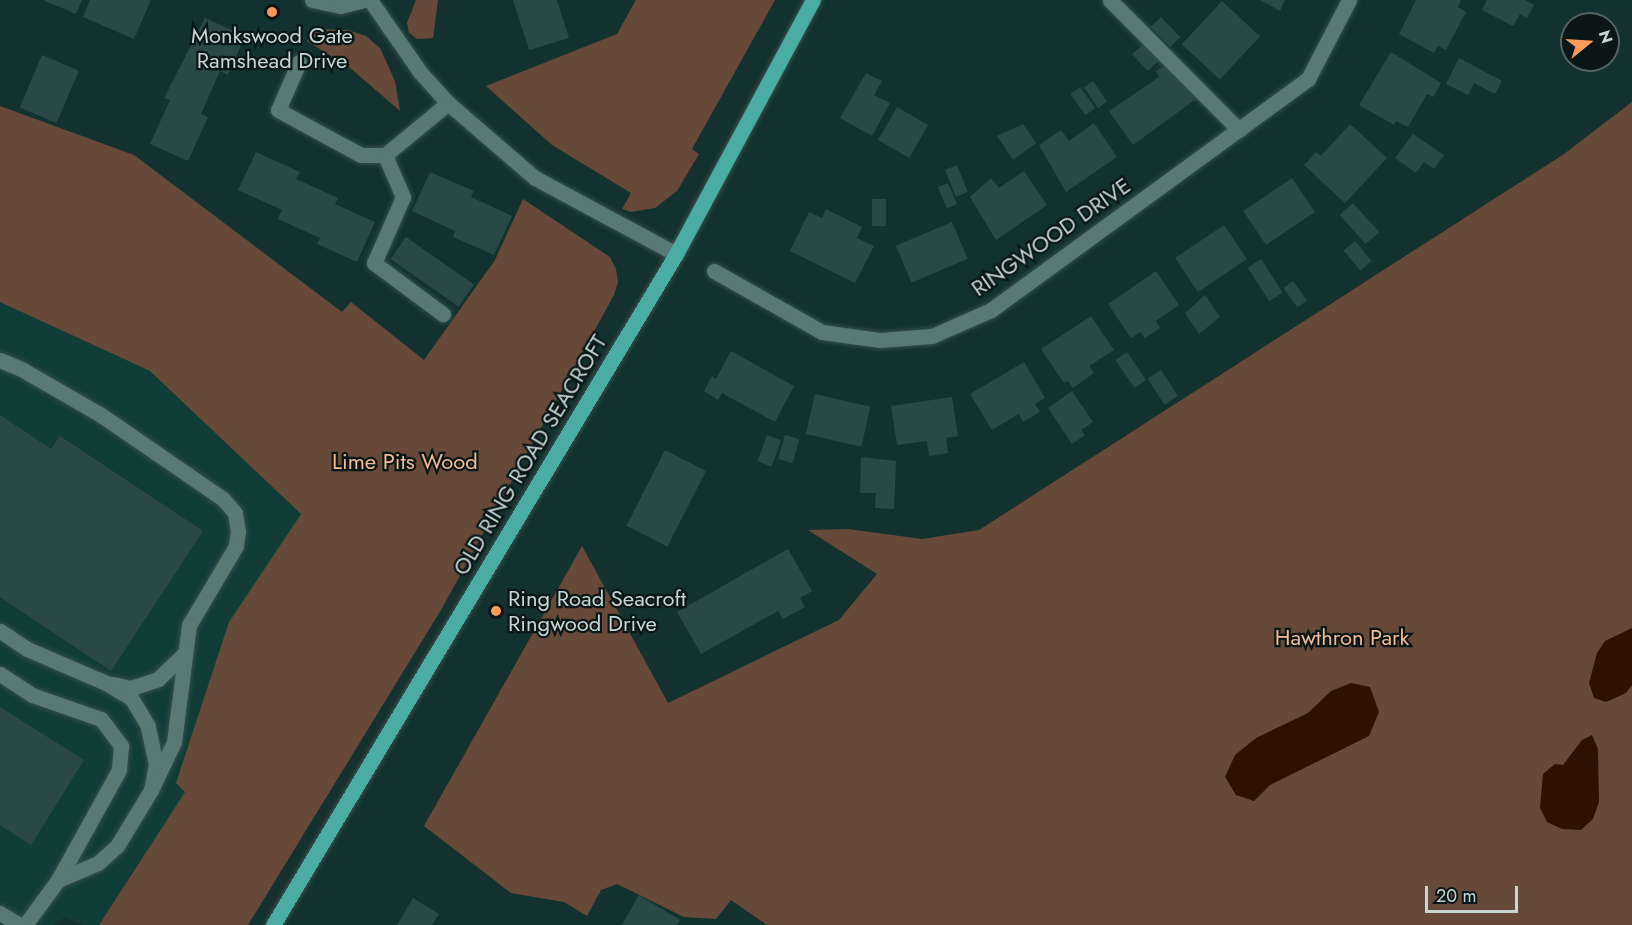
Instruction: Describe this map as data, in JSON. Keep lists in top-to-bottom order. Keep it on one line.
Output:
{"streets":{"main road":["OLD RING ROAD SEACROFT"],"street":["RINGWOOD DRIVE"]},"parks":["Lime Pits Wood","Hawthron Park"],"places":["Monkswood Gate Ramshead Drive","Ring Road Seacroft Ringwood Drive"],"scale_bar":"20 m","north":"right"}
